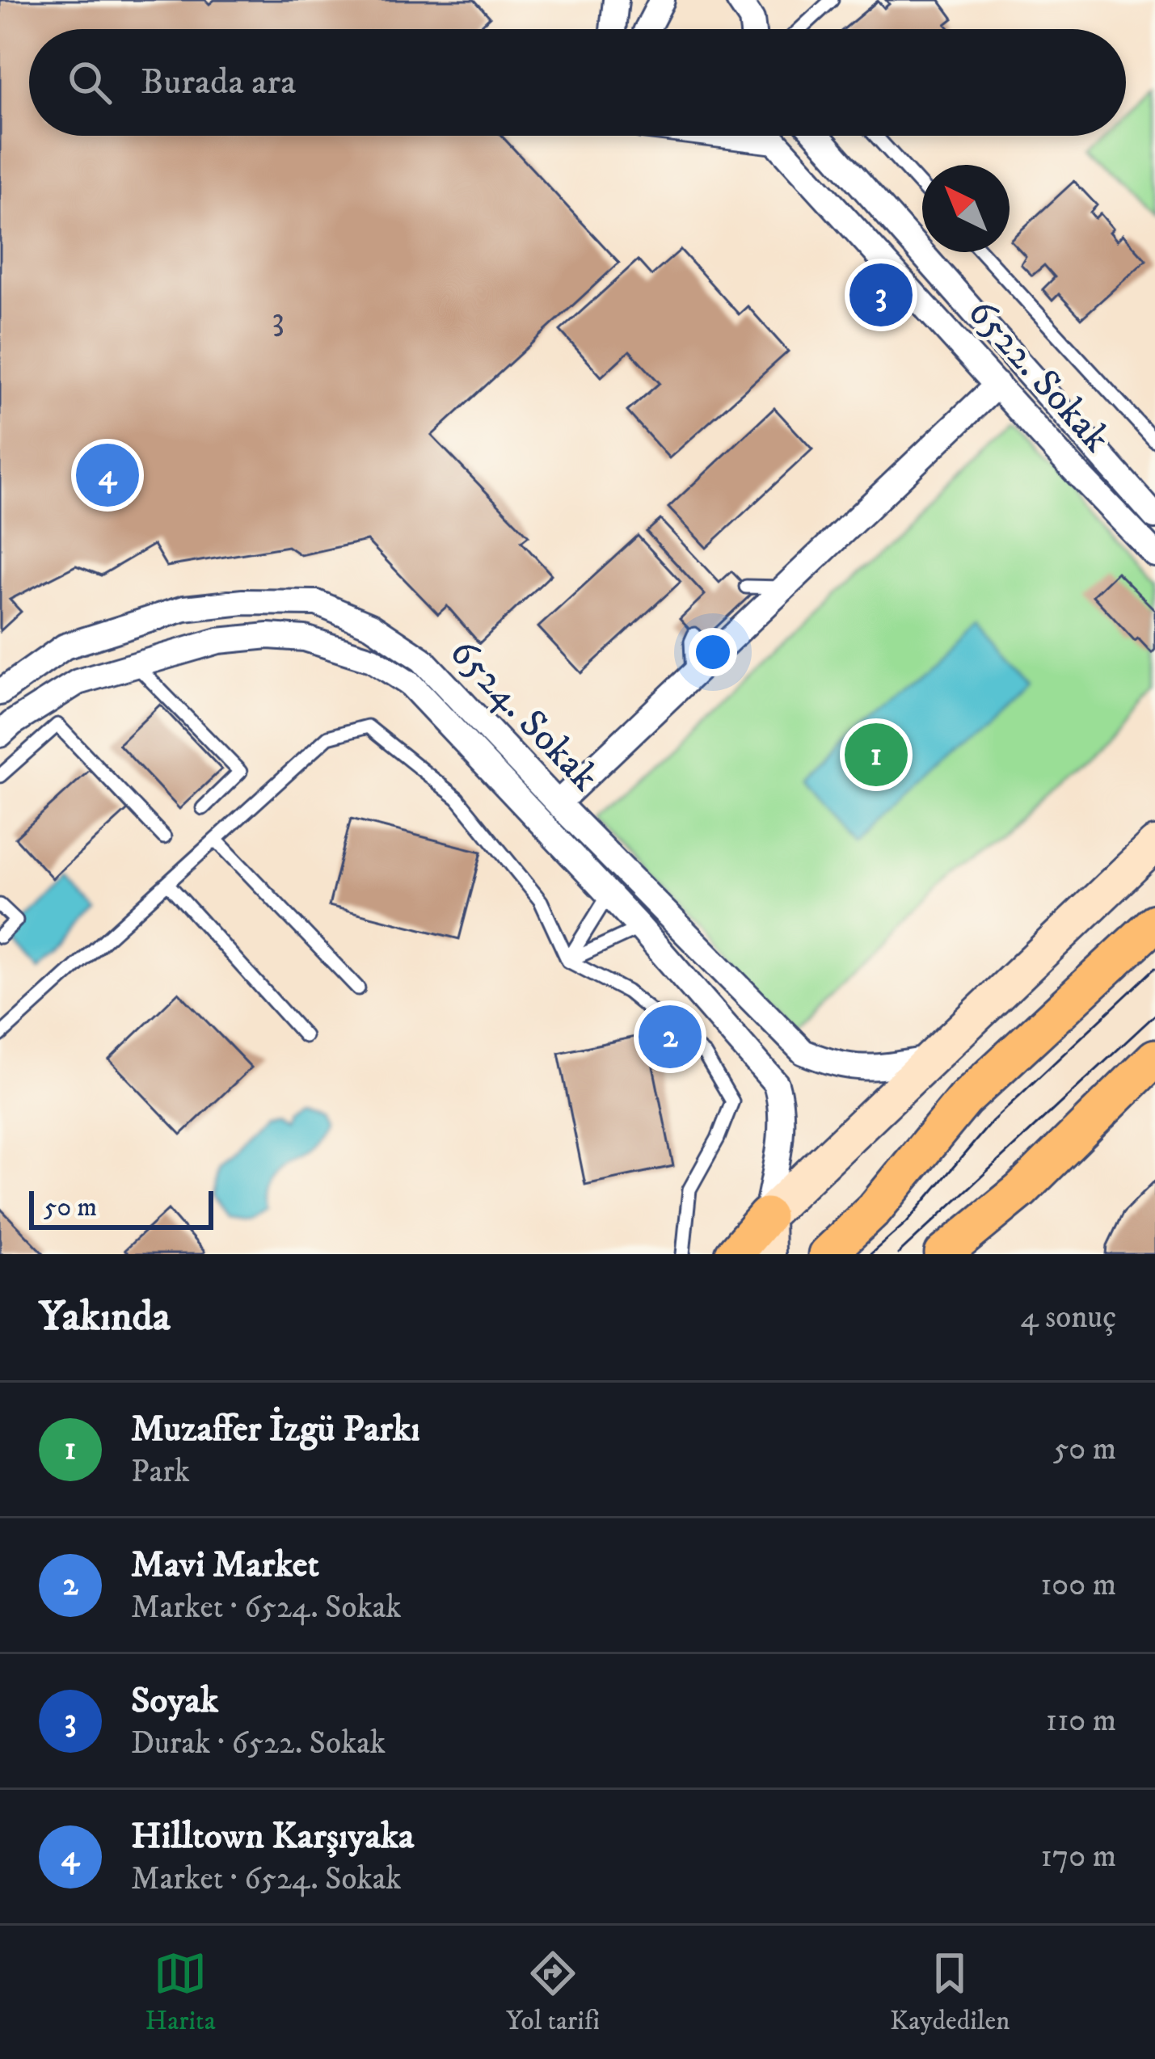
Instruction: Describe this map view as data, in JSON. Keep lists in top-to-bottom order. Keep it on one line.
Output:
{"streets":{"street":["6522. Sokak","6524. Sokak"]},"house_numbers":["3"],"scale_bar":"50 m","north":"top left","page":{"search":"Burada ara","pins":["3","4","1","2"],"scale":"50 m","heading":["Yakında","4 sonuç"],"list":[{"mark":"1","name":"Muzaffer İzgü Parkı","note":"Park","value":"50 m"},{"mark":"2","name":"Mavi Market","note":"Market · 6524. Sokak","value":"100 m"},{"mark":"3","name":"Soyak","note":"Durak · 6522. Sokak","value":"110 m"},{"mark":"4","name":"Hilltown Karşıyaka","note":"Market · 6524. Sokak","value":"170 m"}],"nav":["Harita","Yol tarifi","Kaydedilen"]}}
